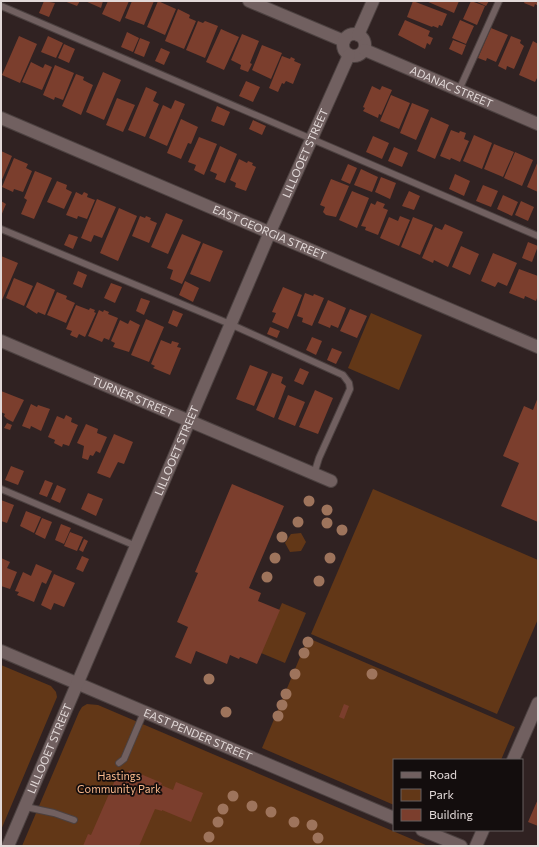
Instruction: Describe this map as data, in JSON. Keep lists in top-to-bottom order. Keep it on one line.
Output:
{"streets":{"street":["ADANAC STREET","LILLOOET STREET","EAST GEORGIA STREET","TURNER STREET","EAST PENDER STREET"]},"crossings":[["ADANAC STREET","LILLOOET STREET"],["LILLOOET STREET","EAST GEORGIA STREET"],["LILLOOET STREET","TURNER STREET"],["LILLOOET STREET","EAST PENDER STREET"]],"parks":["Hastings Community Park"],"legend":["Road","Park","Building"]}
